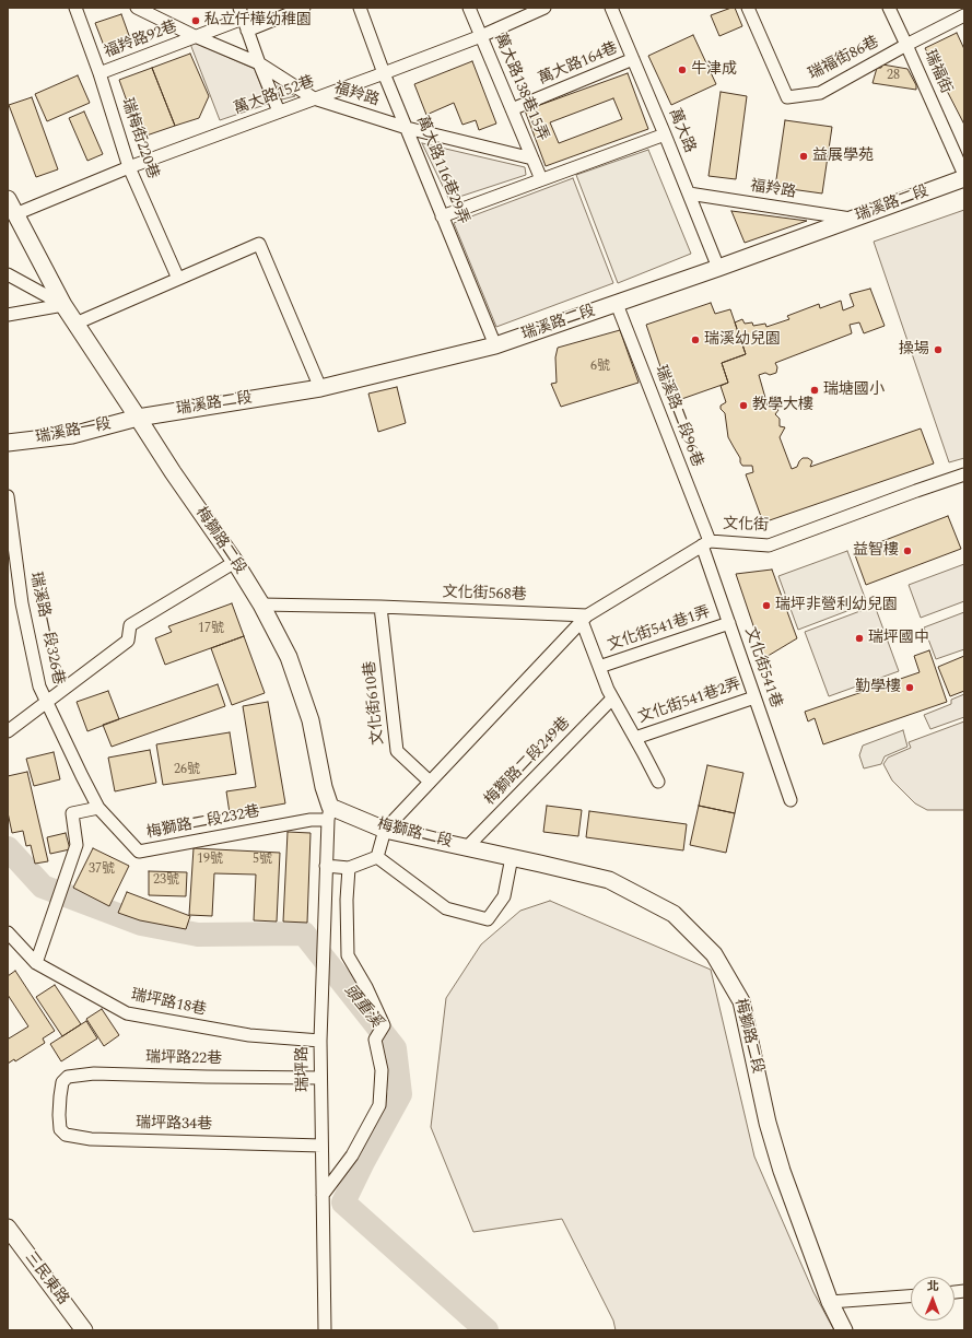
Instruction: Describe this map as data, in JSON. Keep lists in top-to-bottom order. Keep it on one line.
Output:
{"streets":{"street":["福羚路92巷","瑞福街86巷","萬大路164巷","瑞福街","萬大路138巷15弄","福羚路","萬大路152巷","萬大路","瑞梅街220巷","萬大路116巷29弄","瑞溪路二段","瑞溪路二段96巷","瑞溪路一段","文化街","梅獅路二段","文化街568巷","瑞溪路一段326巷","文化街541巷1弄","文化街541巷","文化街541巷2弄","文化街610巷","梅獅路二段249巷","梅獅路二段232巷","瑞坪路18巷","瑞坪路22巷","瑞坪路","瑞坪路34巷","三民東路"]},"crossings":[["福羚路92巷","福羚路"],["福羚路92巷","瑞梅街220巷"],["瑞福街86巷","瑞福街"],["萬大路164巷","萬大路138巷15弄"],["萬大路164巷","萬大路"],["萬大路138巷15弄","福羚路"],["萬大路138巷15弄","萬大路152巷"],["福羚路","萬大路152巷"],["福羚路","萬大路"],["福羚路","萬大路116巷29弄"],["福羚路","瑞溪路二段"],["萬大路152巷","瑞梅街220巷"],["萬大路152巷","萬大路116巷29弄"],["萬大路152巷","梅獅路二段"],["萬大路","瑞溪路二段"],["萬大路116巷29弄","瑞溪路二段"],["瑞溪路二段","瑞溪路二段96巷"],["瑞溪路二段","瑞溪路一段"],["瑞溪路二段","梅獅路二段"],["瑞溪路二段96巷","文化街"],["瑞溪路二段96巷","文化街541巷"],["瑞溪路一段","梅獅路二段"],["文化街","文化街541巷"],["梅獅路二段","文化街568巷"],["梅獅路二段","梅獅路二段249巷"],["梅獅路二段","梅獅路二段232巷"],["梅獅路二段","瑞坪路"],["文化街568巷","文化街610巷"],["瑞溪路一段326巷","梅獅路二段232巷"],["文化街541巷1弄","文化街541巷"],["文化街541巷","文化街541巷2弄"],["梅獅路二段232巷","瑞坪路"],["瑞坪路18巷","瑞坪路"],["瑞坪路22巷","瑞坪路"],["瑞坪路22巷","瑞坪路34巷"],["瑞坪路","瑞坪路34巷"]],"water":["頭重溪"],"places":["私立仟樺幼稚園","牛津成","益展學苑","瑞溪幼兒園","操場","瑞塘國小","教學大樓","益智樓","瑞坪非營利幼兒園","瑞坪國中","勤學樓"],"house_numbers":["28","6號","17號","26號","19號","5號","37號","23號"],"north":"top"}
